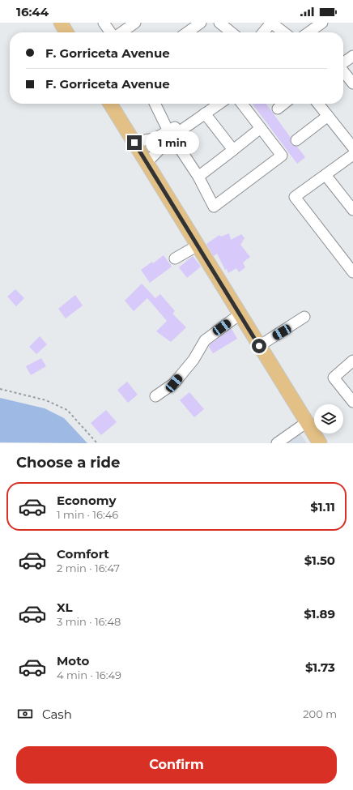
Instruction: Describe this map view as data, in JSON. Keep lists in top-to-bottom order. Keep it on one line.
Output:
{"page":{"status":"16:44","banner":["F. Gorriceta Avenue","F. Gorriceta Avenue"],"bubble":"1 min","heading":"Choose a ride","list":[{"name":"Economy","note":"1 min · 16:46","value":"$1.11"},{"name":"Comfort","note":"2 min · 16:47","value":"$1.50"},{"name":"XL","note":"3 min · 16:48","value":"$1.89"},{"name":"Moto","note":"4 min · 16:49","value":"$1.73"}],"pay":["Cash","200 m"],"buttons":"Confirm"}}
